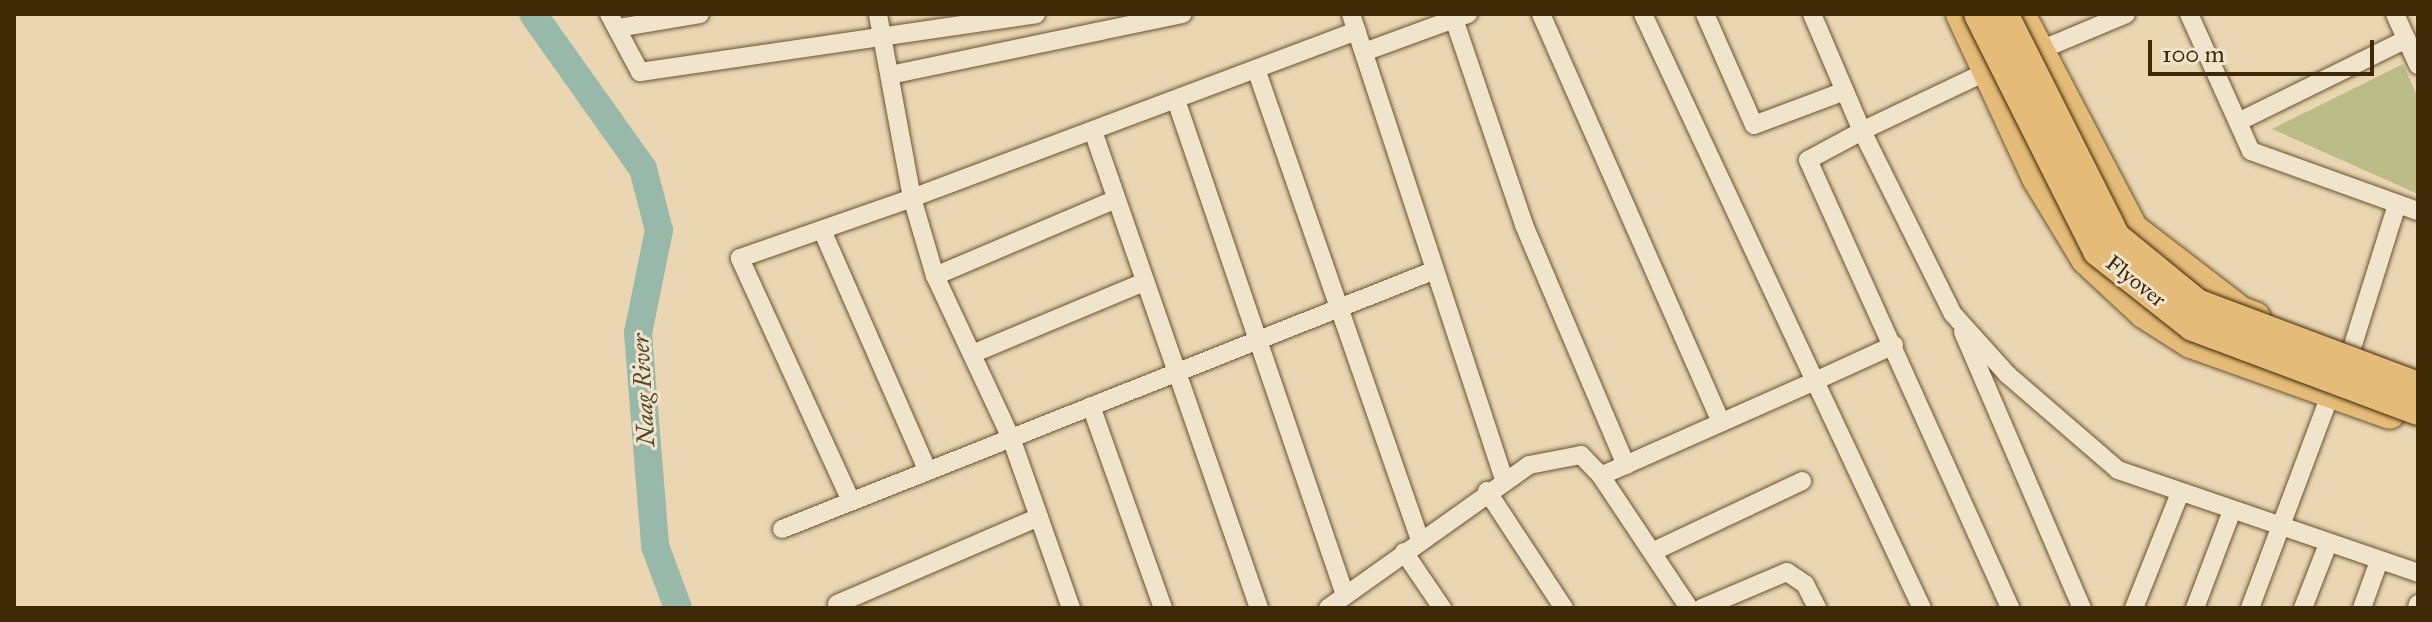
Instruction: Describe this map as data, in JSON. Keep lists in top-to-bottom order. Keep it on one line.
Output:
{"streets":{"highway":["Flyover"]},"water":["Naag River"],"scale_bar":"100 m"}
